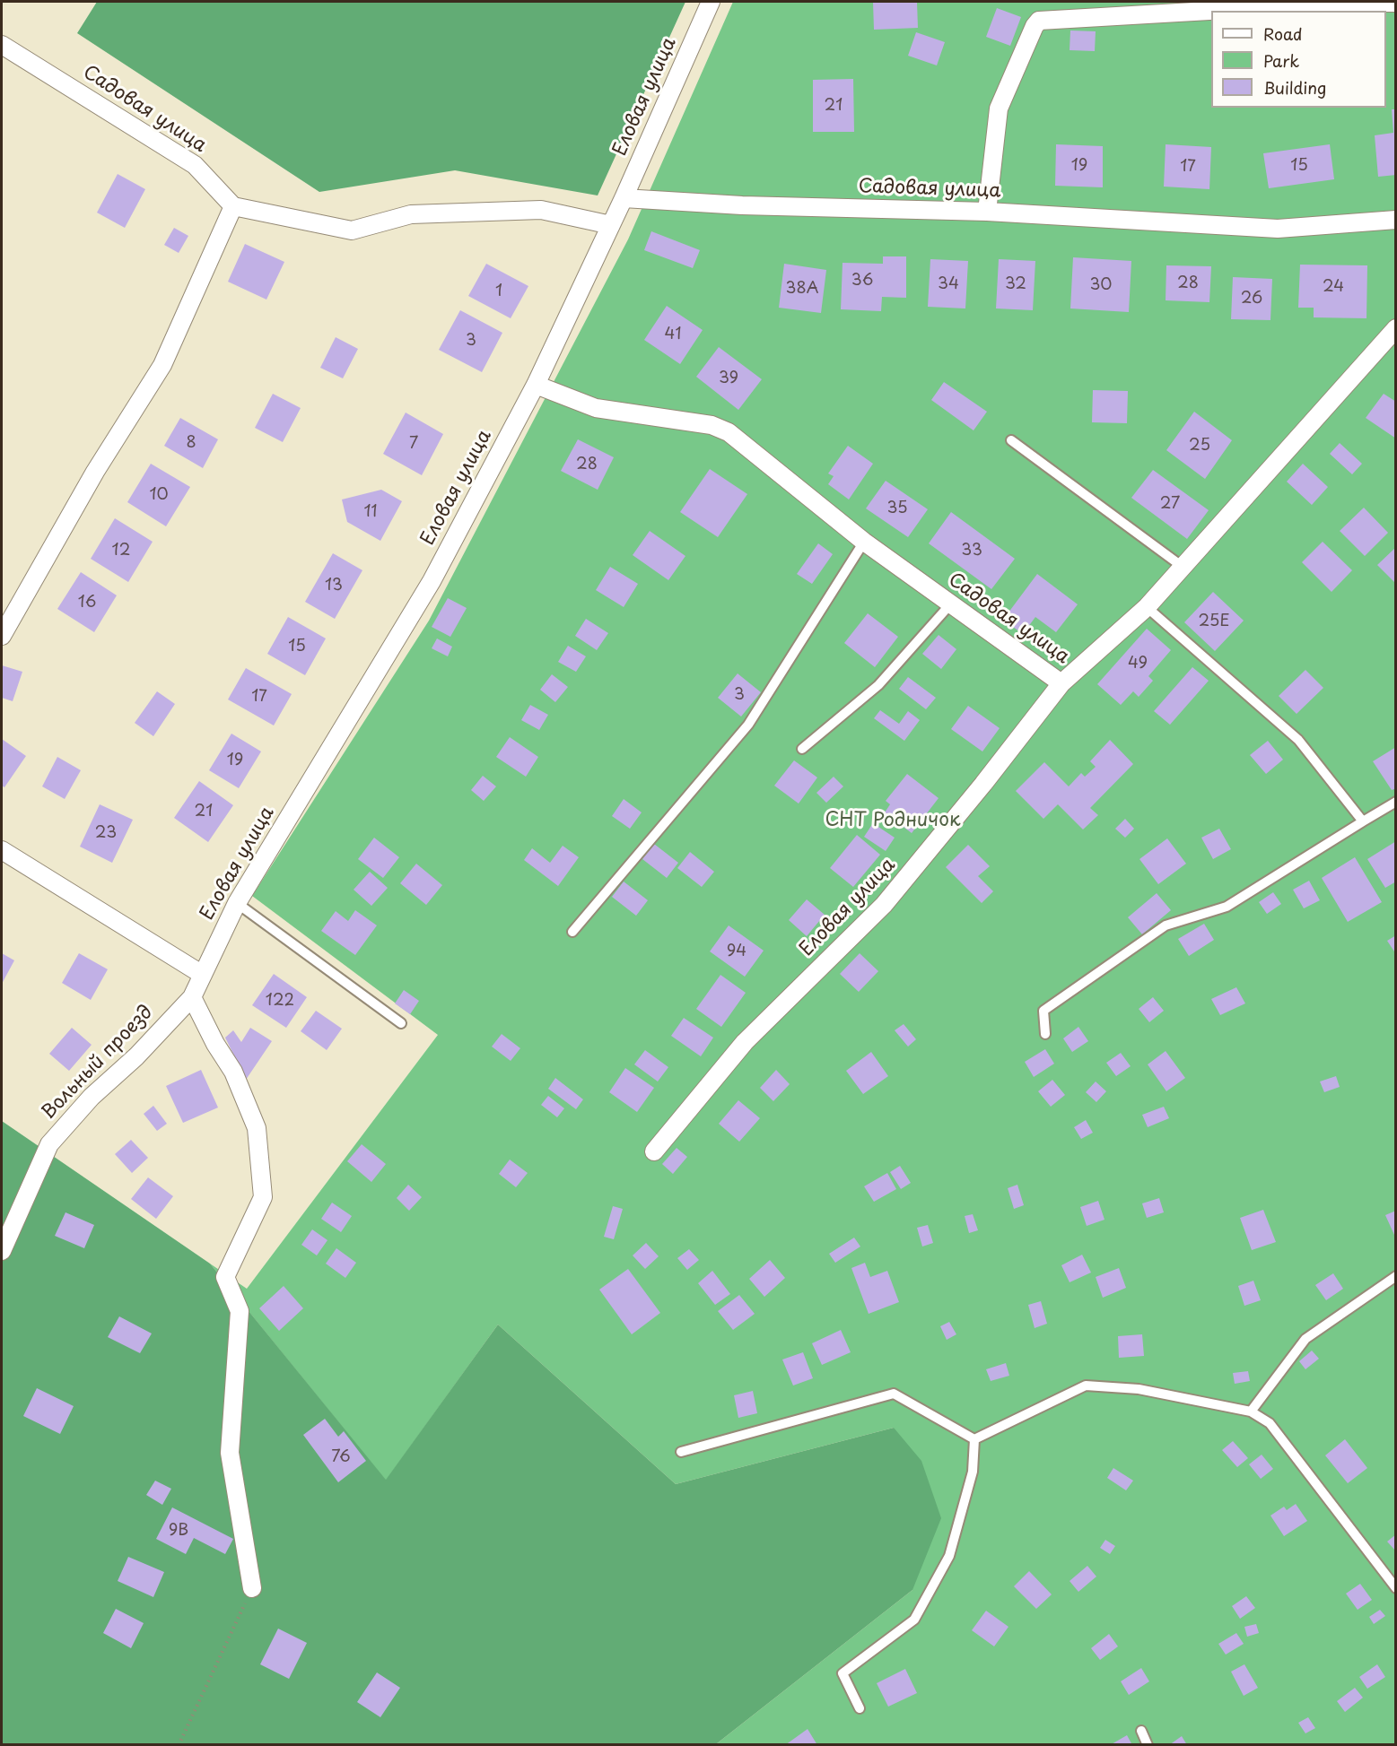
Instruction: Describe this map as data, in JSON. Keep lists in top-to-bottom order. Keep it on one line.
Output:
{"streets":{"street":["Еловая улица","Садовая улица","Вольный проезд"]},"crossings":[["Еловая улица","Садовая улица"],["Еловая улица","Вольный проезд"]],"parks":["СНТ Родничок"],"house_numbers":["21","19","15","17","36","28","34","32","30","24","38А","1","26","41","3","39","8","7","25","28","10","27","35","11","12","33","13","16","25Е","15","49","3","17","19","21","23","94","122","76","9В"],"legend":["Road","Park","Building"]}
